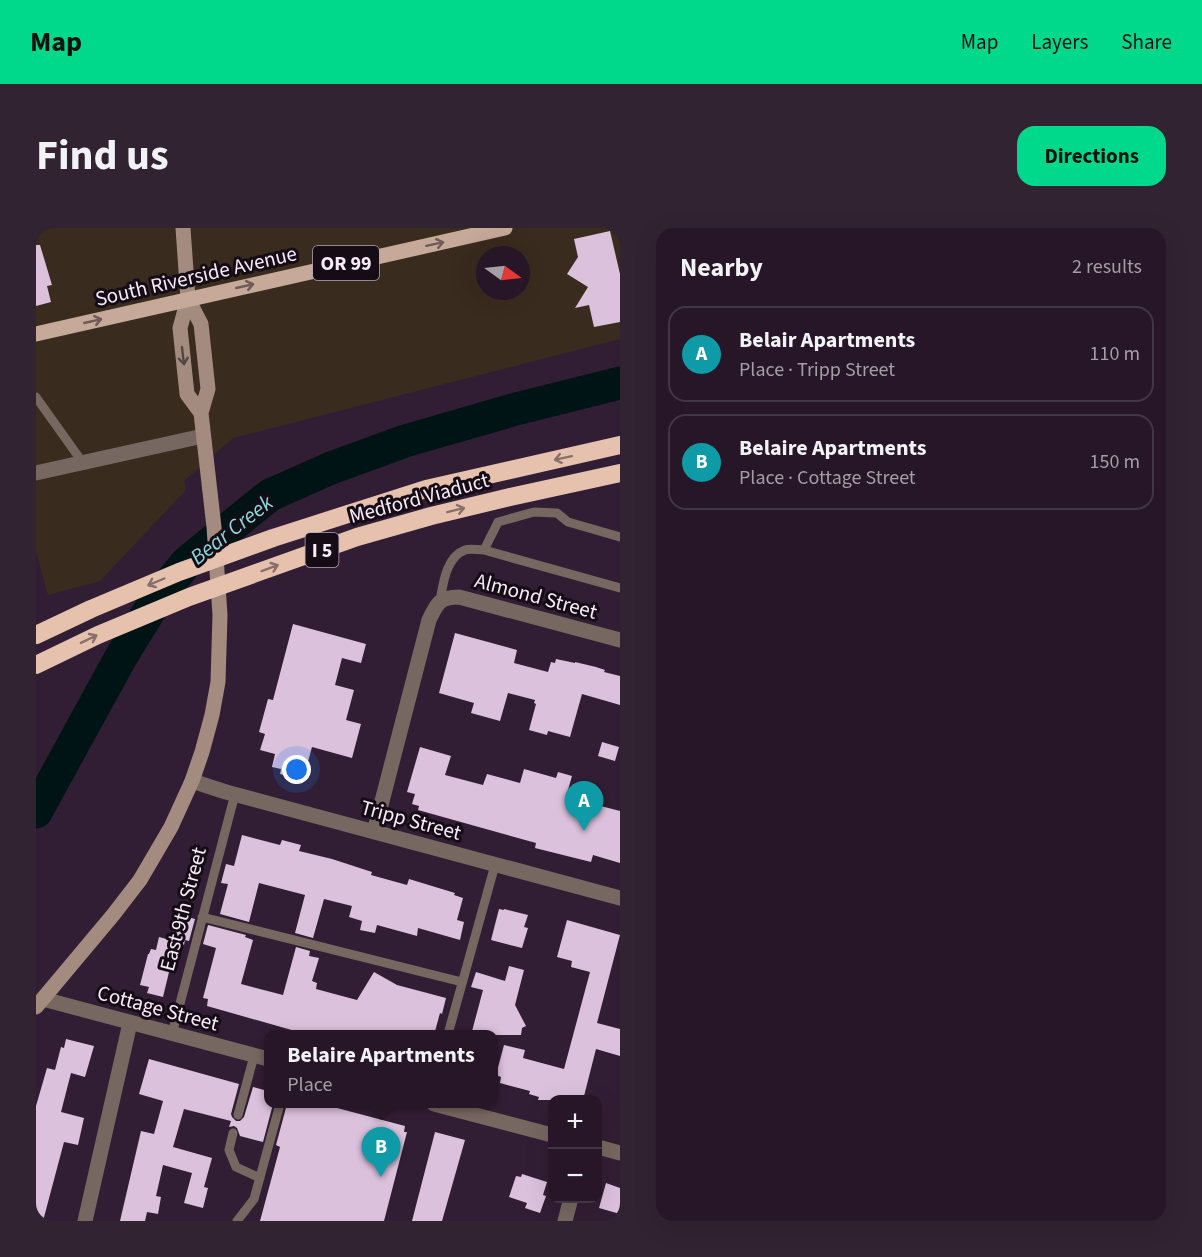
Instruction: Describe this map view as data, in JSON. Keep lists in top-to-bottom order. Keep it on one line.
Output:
{"streets":{"highway":["Medford Viaduct","I 5"],"main road":["OR 99","South Riverside Avenue"],"street":["Almond Street","Tripp Street","Cottage Street"],"lane":["East 9th Street"]},"crossings":[["Tripp Street","East 9th Street"],["East 9th Street","Cottage Street"]],"one_way":["South Riverside Avenue"],"water":["Bear Creek"],"north":"right","page":{"header":"Map","nav":["Map","Layers","Share"],"title":"Find us","buttons":"Directions","heading":["Nearby","2 results"],"list":[{"mark":"A","name":"Belair Apartments","note":"Place · Tripp Street","value":"110 m"},{"mark":"B","name":"Belaire Apartments","note":"Place · Cottage Street","value":"150 m"}],"pins":["A","B"],"popup":["Belaire Apartments","Place"],"map_buttons":["+","−"]}}
